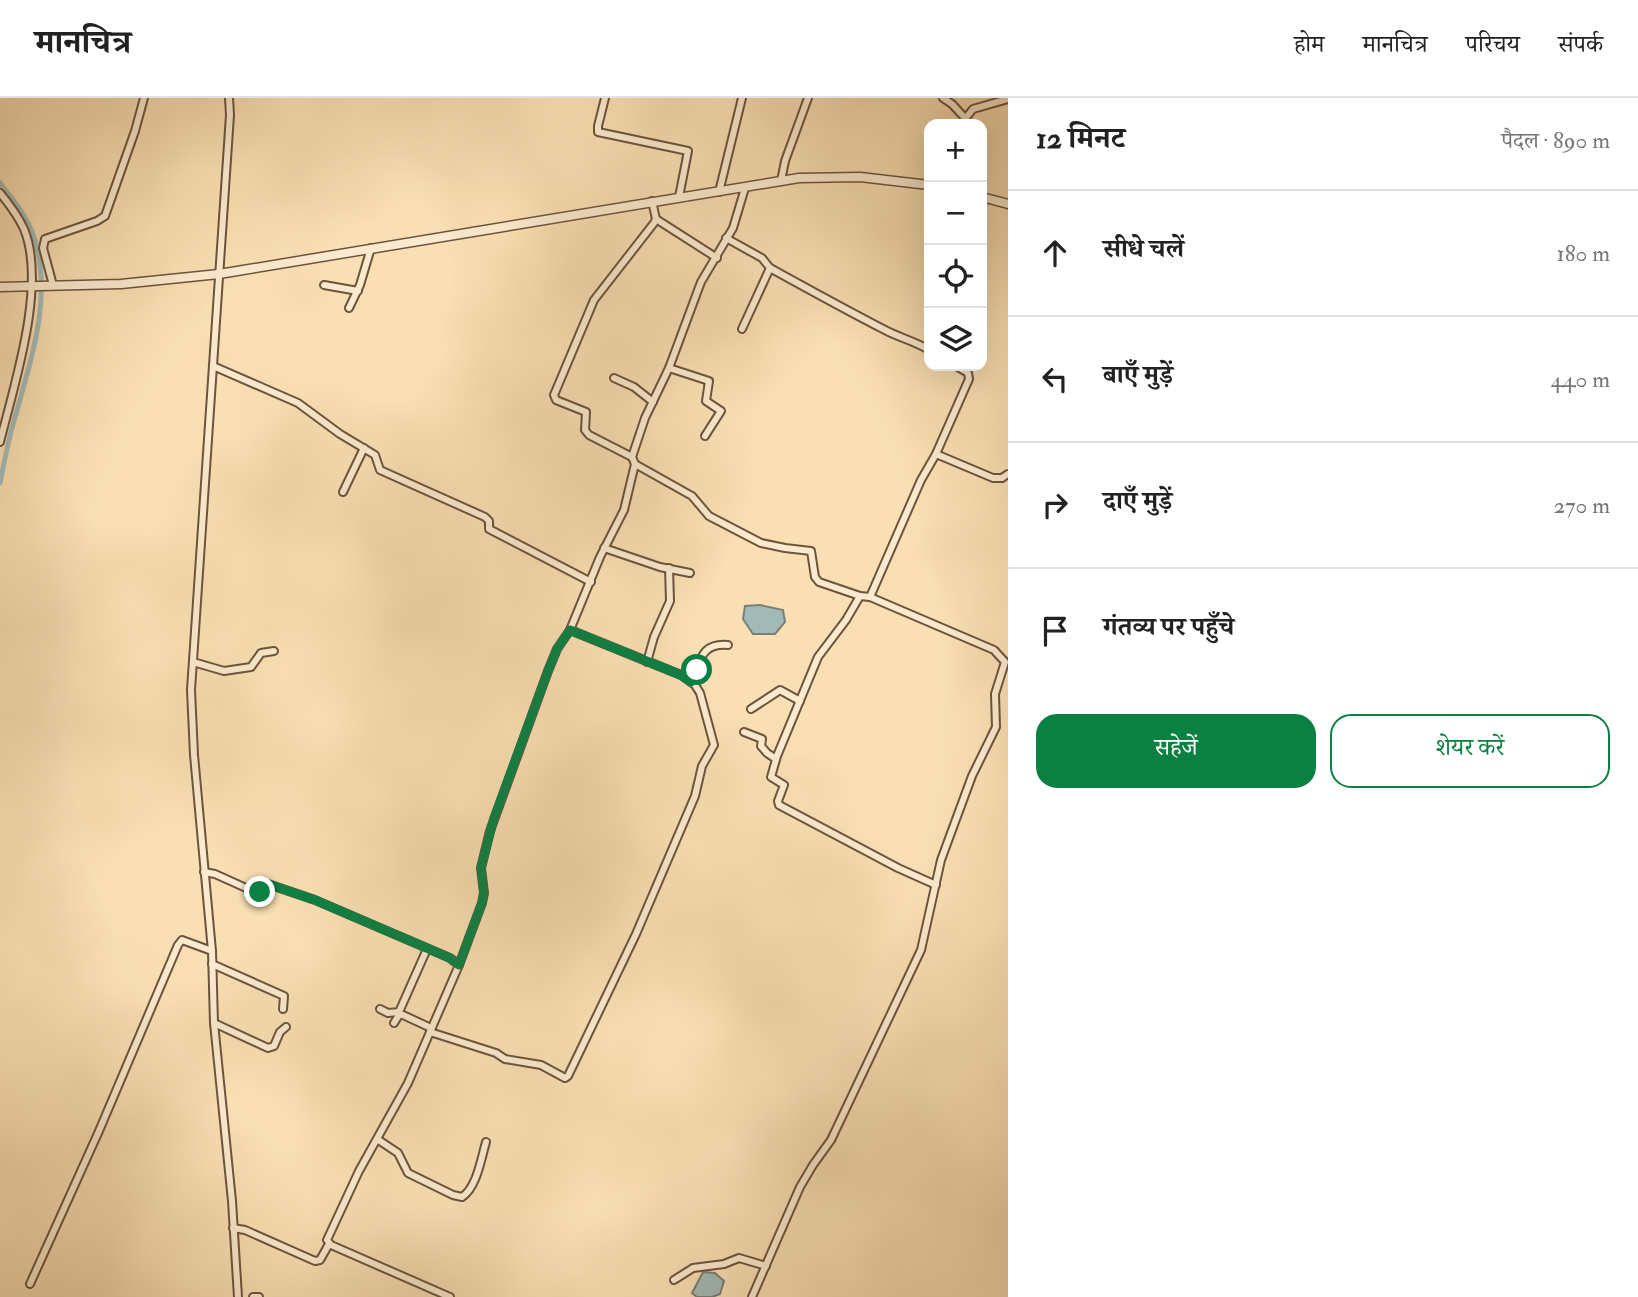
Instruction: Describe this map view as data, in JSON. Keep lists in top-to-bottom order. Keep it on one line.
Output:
{"page":{"header":"मानचित्र","nav":["होम","मानचित्र","परिचय","संपर्क"],"heading":["12 मिनट","पैदल · 890 m"],"map_buttons":["+","−"],"list":[["सीधे चलें","180 m"],["बाएँ मुड़ें","440 m"],["दाएँ मुड़ें","270 m"],"गंतव्य पर पहुँचे"],"buttons":["सहेजें","शेयर करें"]}}
